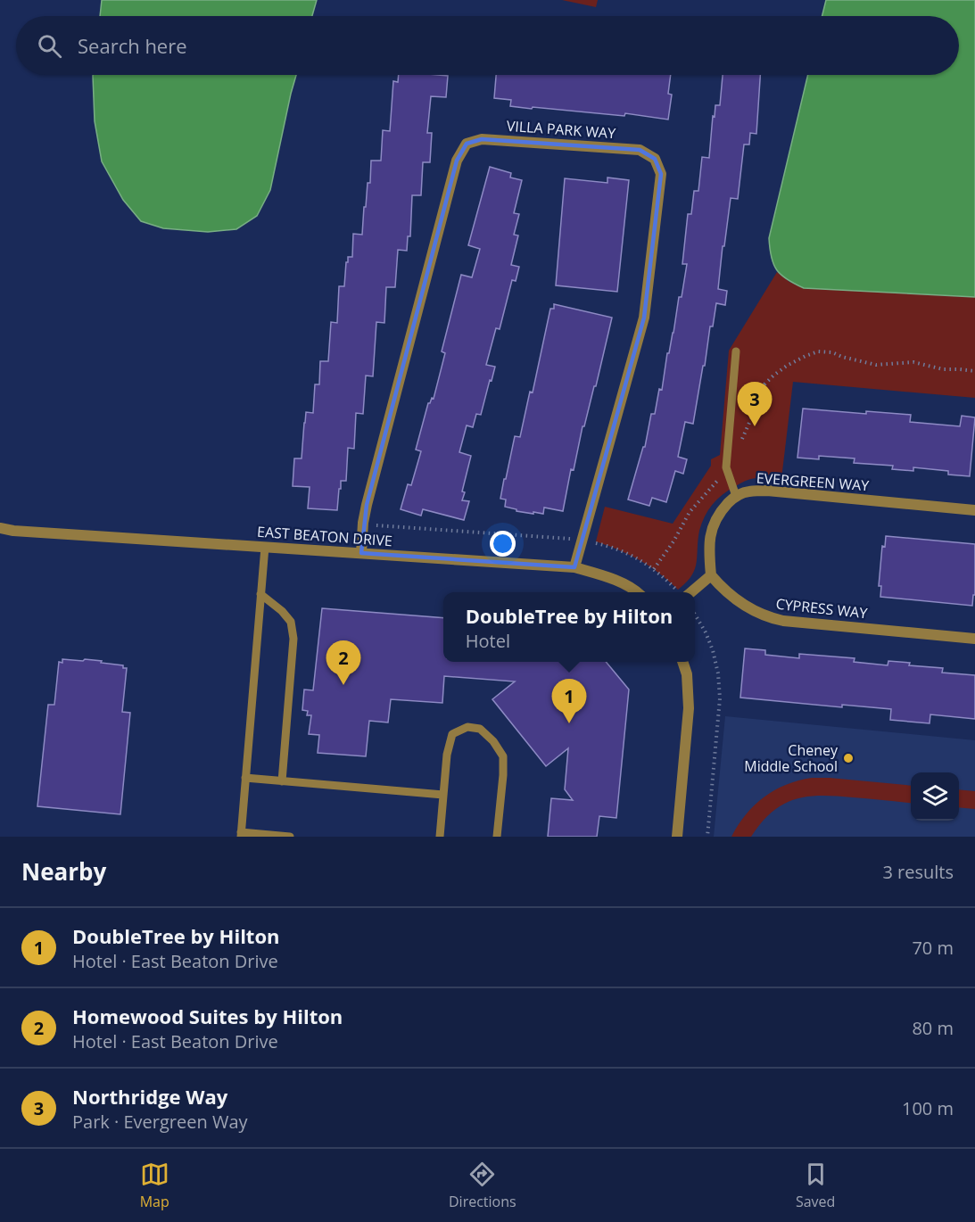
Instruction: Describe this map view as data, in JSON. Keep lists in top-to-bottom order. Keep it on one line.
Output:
{"streets":{"street":["VILLA PARK WAY","EVERGREEN WAY","EAST BEATON DRIVE","CYPRESS WAY"]},"crossings":[["VILLA PARK WAY","EAST BEATON DRIVE"]],"places":["Cheney Middle School"],"page":{"search":"Search here","pins":["3","2","1"],"popup":["DoubleTree by Hilton","Hotel"],"heading":["Nearby","3 results"],"list":[{"mark":"1","name":"DoubleTree by Hilton","note":"Hotel · East Beaton Drive","value":"70 m"},{"mark":"2","name":"Homewood Suites by Hilton","note":"Hotel · East Beaton Drive","value":"80 m"},{"mark":"3","name":"Northridge Way","note":"Park · Evergreen Way","value":"100 m"}],"nav":["Map","Directions","Saved"]}}
